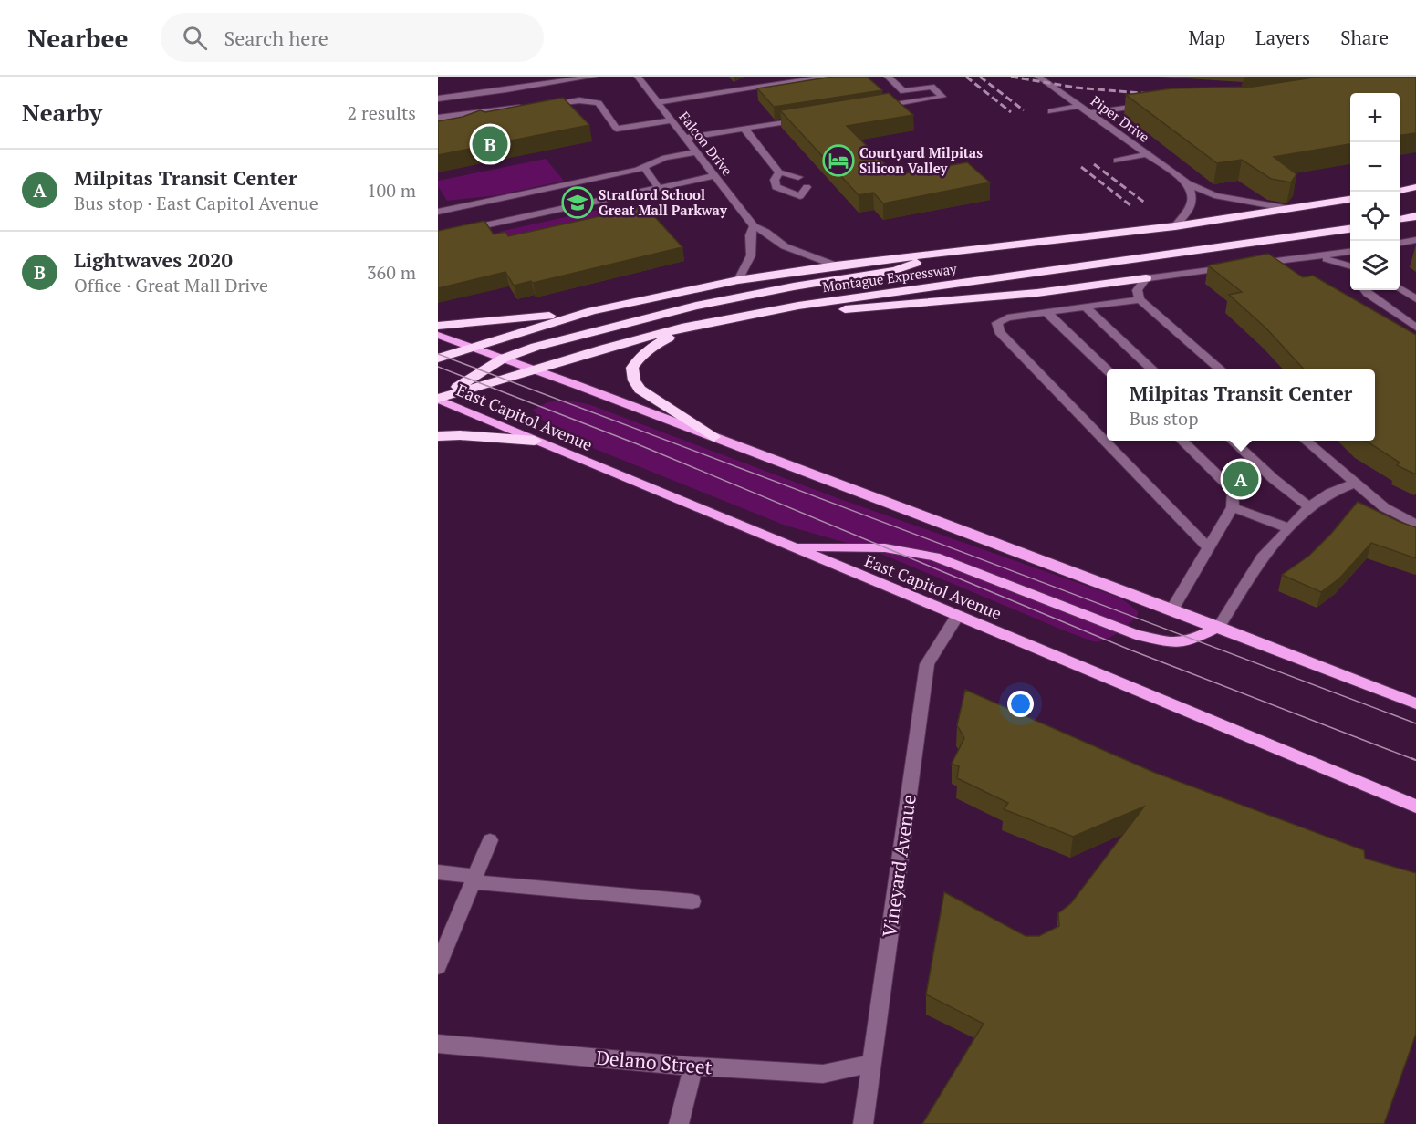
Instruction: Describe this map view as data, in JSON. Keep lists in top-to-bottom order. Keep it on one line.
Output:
{"streets":{"highway":["Montague Expressway"],"main road":["East Capitol Avenue"],"street":["Piper Drive","Falcon Drive","Vineyard Avenue","Delano Street"]},"crossings":[["Piper Drive","Montague Expressway"],["Falcon Drive","Montague Expressway"],["Montague Expressway","East Capitol Avenue"],["East Capitol Avenue","Vineyard Avenue"],["Vineyard Avenue","Delano Street"]],"places":{"hotel":["Courtyard Milpitas Silicon Valley"],"school or university":["Stratford School Great Mall Parkway"]},"page":{"header":"Nearbee","search":"Search here","nav":["Map","Layers","Share"],"heading":["Nearby","2 results"],"map_buttons":["+","−"],"pins":["B","A"],"list":[{"mark":"A","name":"Milpitas Transit Center","note":"Bus stop · East Capitol Avenue","value":"100 m"},{"mark":"B","name":"Lightwaves 2020","note":"Office · Great Mall Drive","value":"360 m"}],"popup":["Milpitas Transit Center","Bus stop"]}}
